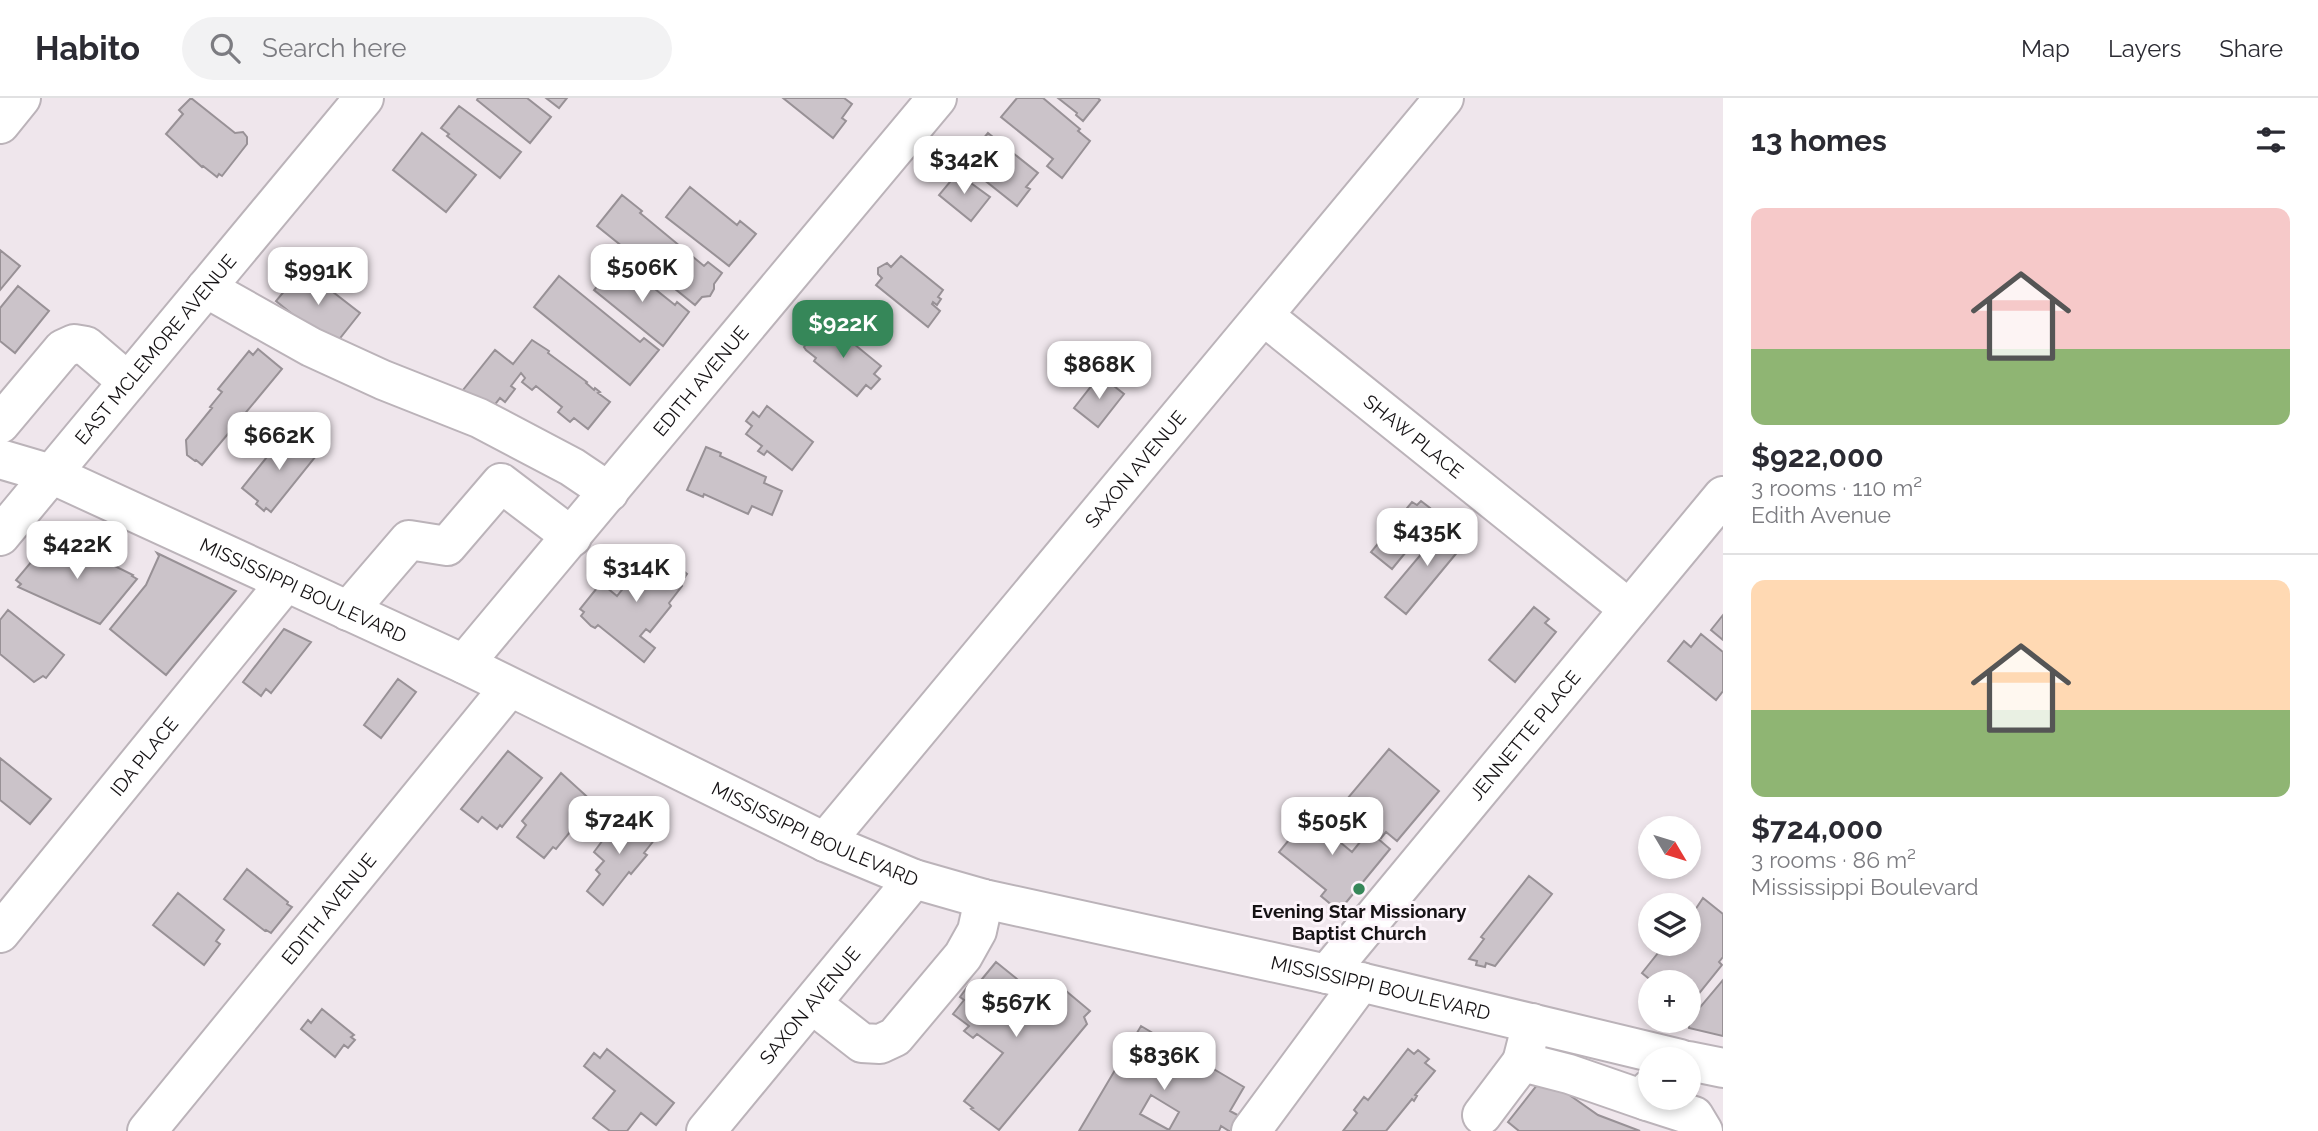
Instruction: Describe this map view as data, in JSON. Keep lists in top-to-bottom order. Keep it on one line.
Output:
{"streets":{"street":["EAST MCLEMORE AVENUE","EDITH AVENUE","SHAW PLACE","SAXON AVENUE","MISSISSIPPI BOULEVARD","JENNETTE PLACE","IDA PLACE"]},"crossings":[["EAST MCLEMORE AVENUE","MISSISSIPPI BOULEVARD"],["EDITH AVENUE","MISSISSIPPI BOULEVARD"],["SHAW PLACE","SAXON AVENUE"],["SHAW PLACE","JENNETTE PLACE"],["SAXON AVENUE","MISSISSIPPI BOULEVARD"],["MISSISSIPPI BOULEVARD","JENNETTE PLACE"],["MISSISSIPPI BOULEVARD","IDA PLACE"]],"places":["Evening Star Missionary Baptist Church"],"north":"bottom right","page":{"header":"Habito","search":"Search here","nav":["Map","Layers","Share"],"heading":"13 homes","price":["$342K","$506K","$991K","$922K","$868K","$662K","$435K","$422K","$314K","$724K","$505K","$567K","$836K"],"list":[{"name":"$922,000","note":"3 rooms · 110 m² · Edith Avenue"},{"name":"$724,000","note":"3 rooms · 86 m² · Mississippi Boulevard"}],"map_buttons":["+","−"]}}
